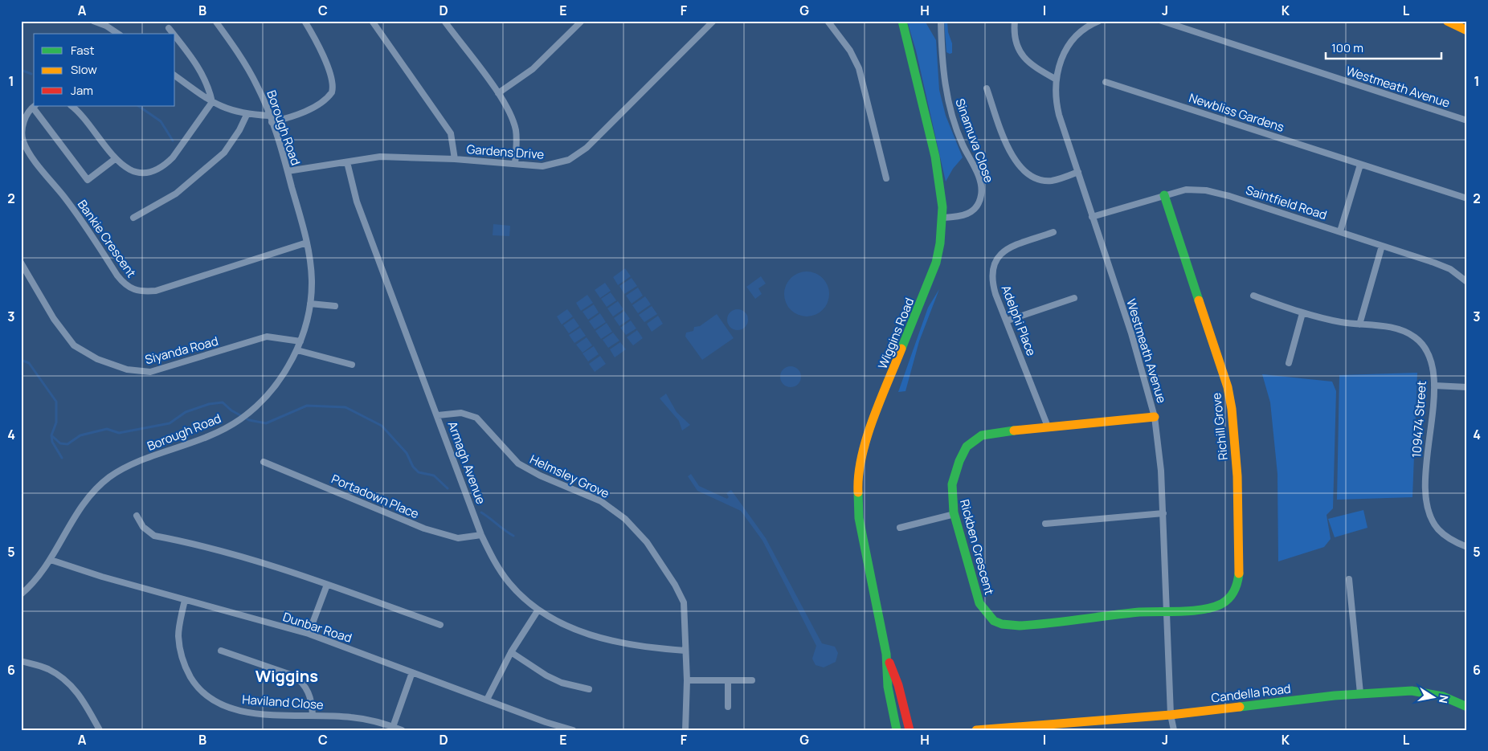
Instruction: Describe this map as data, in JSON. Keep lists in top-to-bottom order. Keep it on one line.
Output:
{"streets":{"main road":["Wiggins Road","Richill Grove","Rickben Crescent","Candella Road"],"street":["Westmeath Avenue","Newbliss Gardens","Borough Road","Sinamuva Close","Gardens Drive","Saintfield Road","Bankie Crescent","Adelphi Place","Siyanda Road","109474 Street","Armagh Avenue","Helmsley Grove","Portadown Place","Dunbar Road","Haviland Close"]},"crossings":[["Westmeath Avenue","Saintfield Road"],["Westmeath Avenue","Richill Grove"],["Westmeath Avenue","Rickben Crescent"],["Westmeath Avenue","Candella Road"],["Borough Road","Gardens Drive"],["Borough Road","Bankie Crescent"],["Borough Road","Siyanda Road"],["Borough Road","Dunbar Road"],["Sinamuva Close","Wiggins Road"],["Gardens Drive","Armagh Avenue"],["Saintfield Road","Richill Grove"],["Adelphi Place","Rickben Crescent"],["Richill Grove","Rickben Crescent"],["Armagh Avenue","Helmsley Grove"],["Armagh Avenue","Portadown Place"],["Dunbar Road","Haviland Close"]],"districts":["Wiggins"],"legend":["Fast","Slow","Jam"],"scale_bar":"100 m","north":"right","grid":{"columns":["A","B","C","D","E","F","G","H","I","J","K","L"],"rows":["1","2","3","4","5","6"]}}
